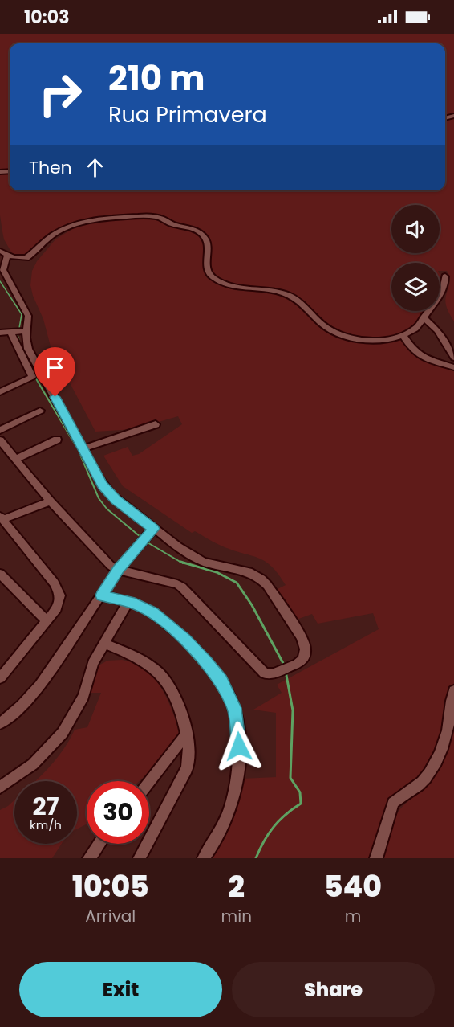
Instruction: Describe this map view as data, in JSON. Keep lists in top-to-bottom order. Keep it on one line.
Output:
{"page":{"status":"10:03","turn":["210 m","Rua Primavera"],"then":"Then","speed":"27 km/h","limit":"30","eta":["10:05","Arrival","2","min","540","m"],"buttons":["Exit","Share"]}}
